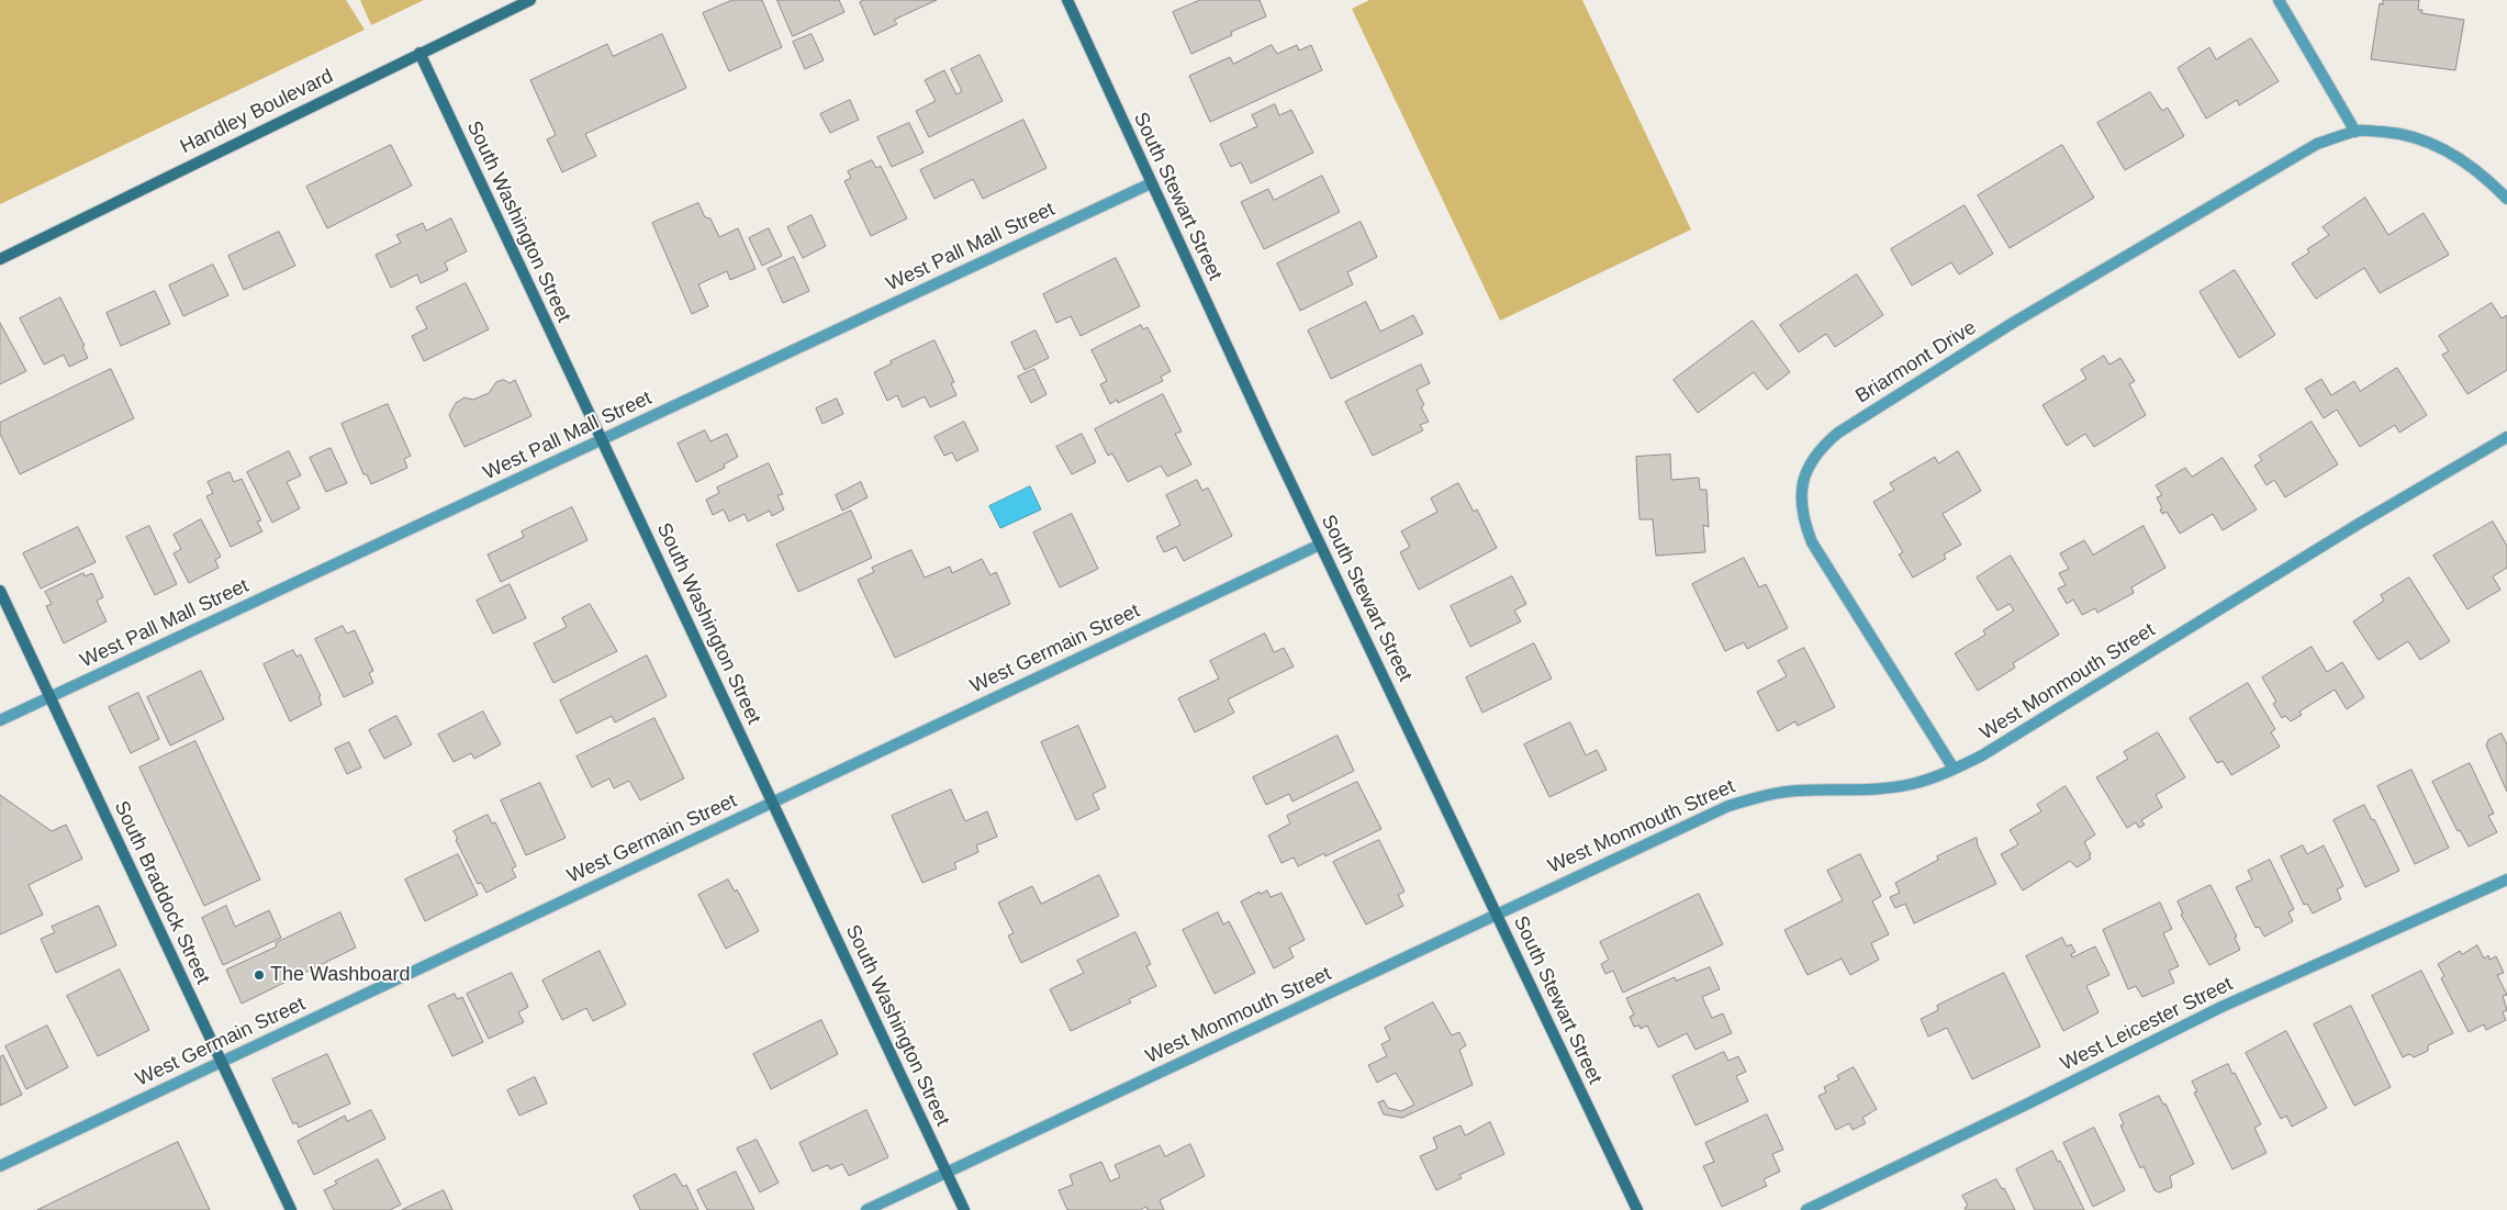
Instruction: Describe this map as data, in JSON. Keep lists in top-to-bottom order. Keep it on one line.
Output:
{"streets":{"street":["Handley Boulevard","South Stewart Street","South Washington Street","West Pall Mall Street","Briarmont Drive","West Germain Street","West Monmouth Street","South Braddock Street","West Leicester Street"]},"crossings":[["Handley Boulevard","South Washington Street"],["South Stewart Street","West Pall Mall Street"],["South Stewart Street","West Germain Street"],["South Stewart Street","West Monmouth Street"],["South Washington Street","West Pall Mall Street"],["South Washington Street","West Germain Street"],["South Washington Street","West Monmouth Street"],["West Pall Mall Street","South Braddock Street"],["Briarmont Drive","West Monmouth Street"],["West Germain Street","South Braddock Street"]],"places":["The Washboard"]}
